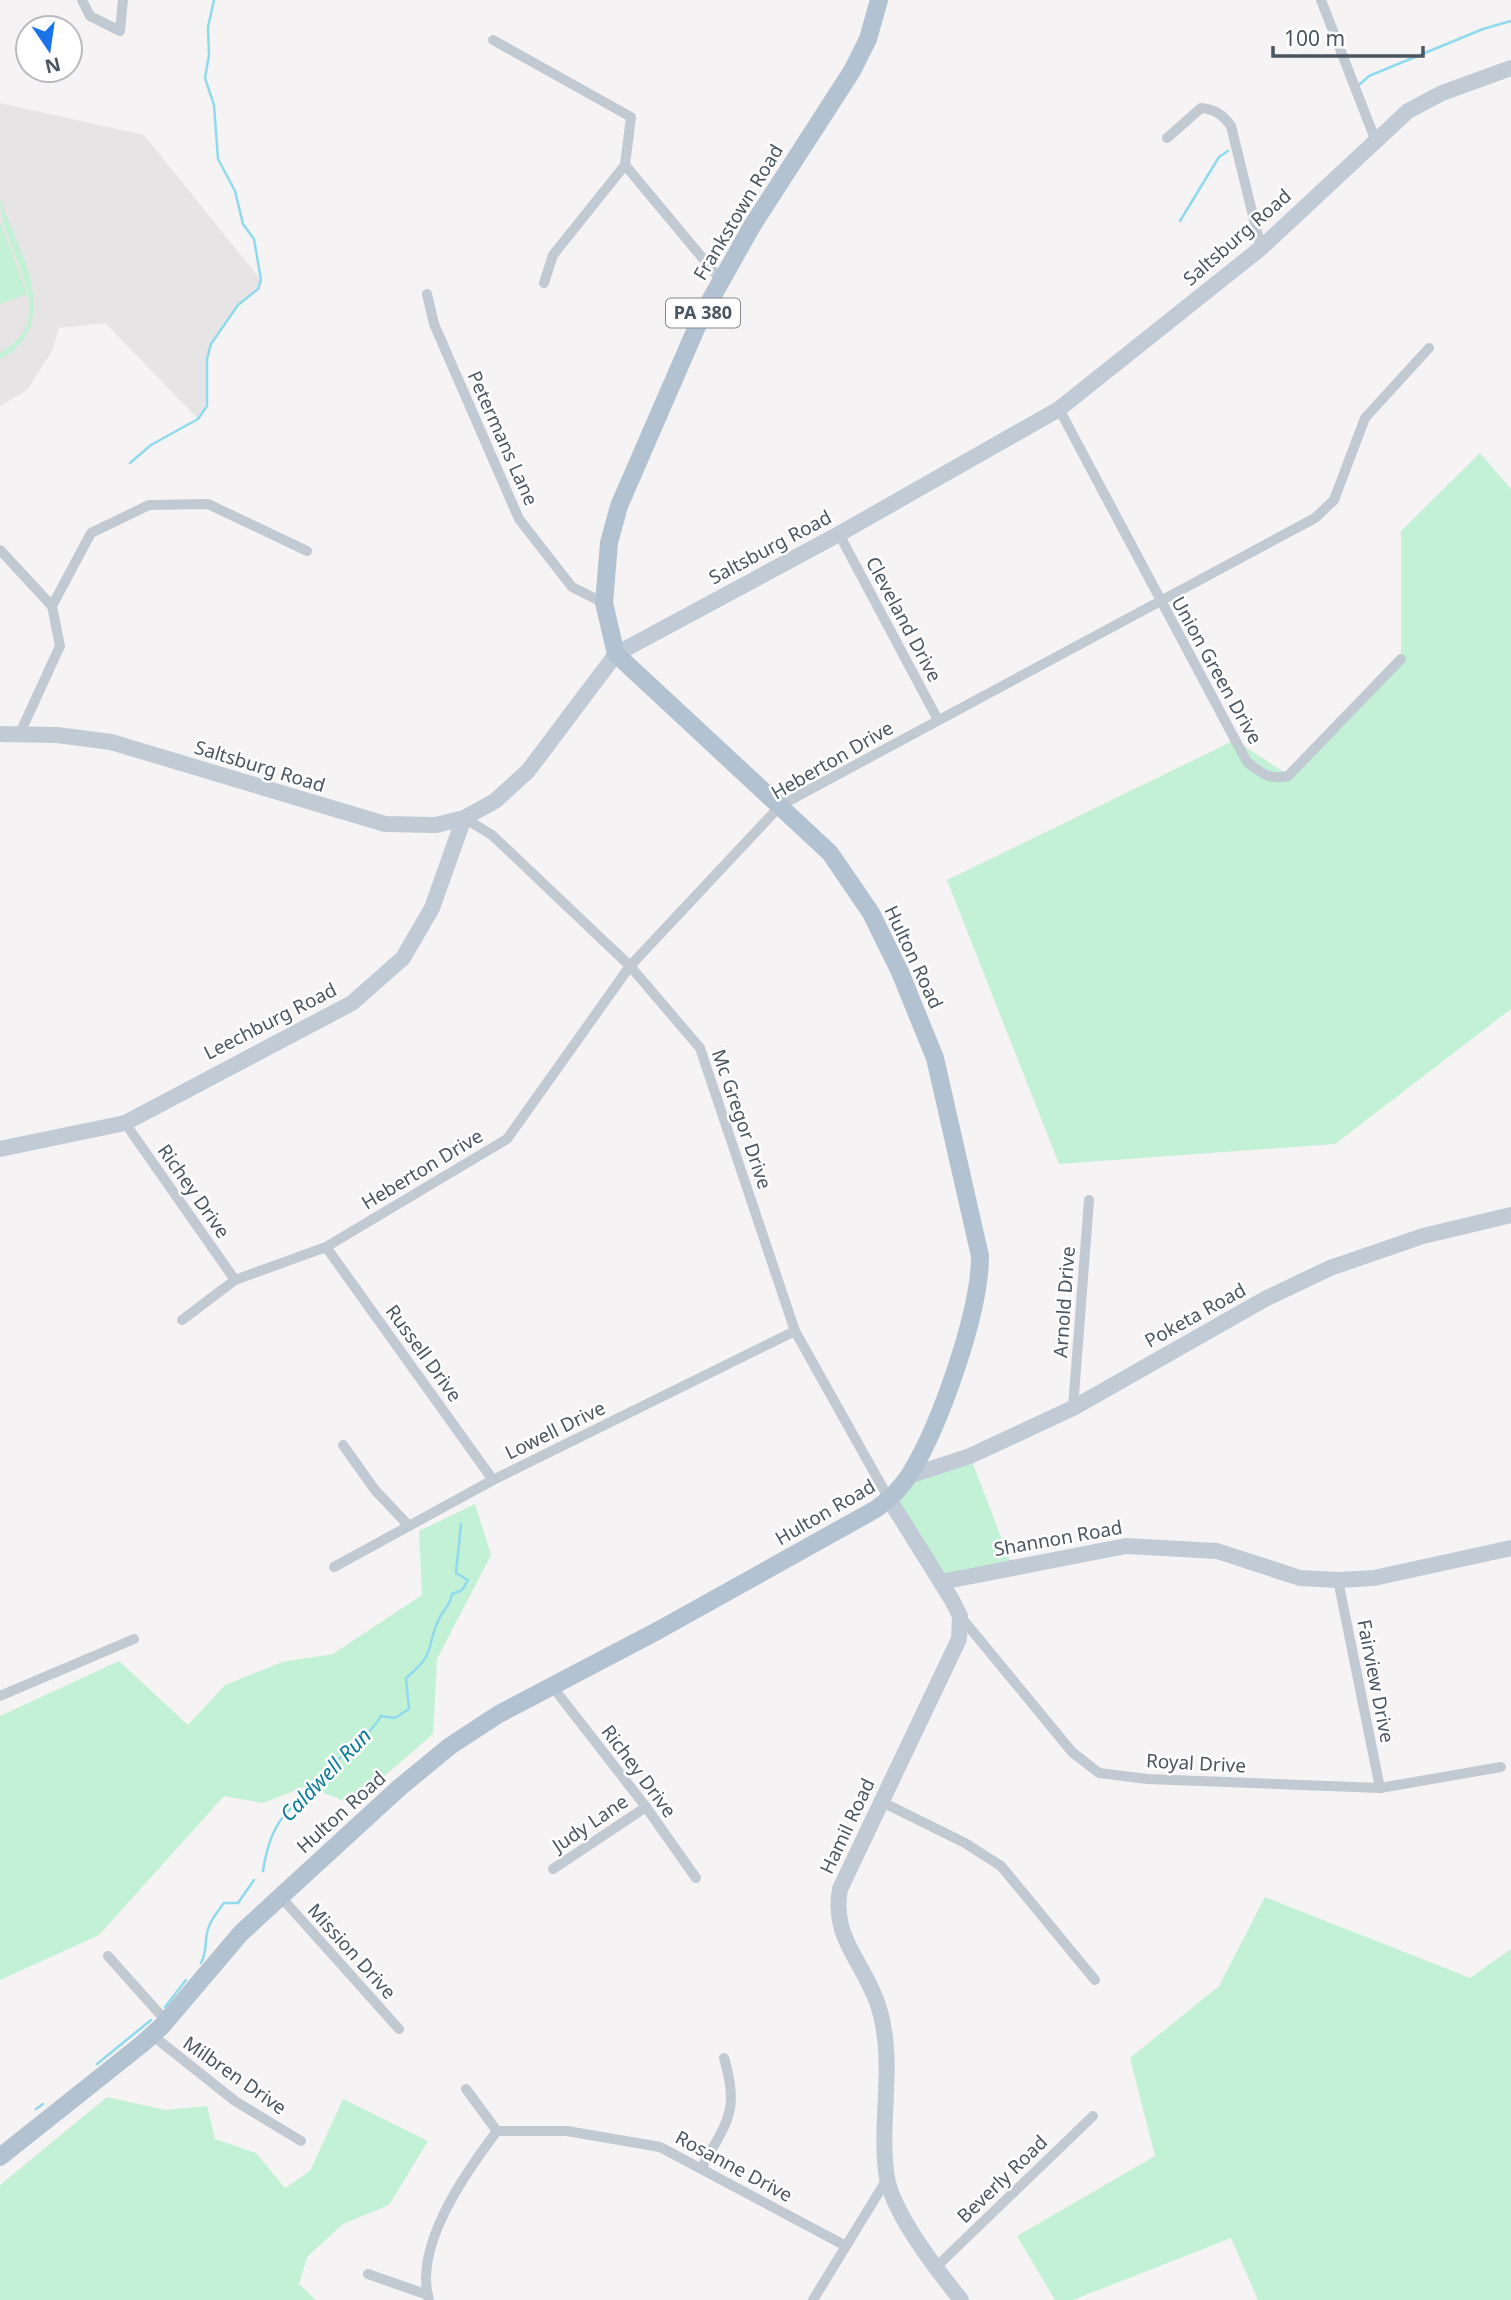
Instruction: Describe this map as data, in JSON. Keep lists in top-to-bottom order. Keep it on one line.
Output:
{"streets":{"main road":["Frankstown Road","PA 380","Hulton Road"],"street":["Saltsburg Road","Petermans Lane","Cleveland Drive","Union Green Drive","Heberton Drive","Leechburg Road","Mc Gregor Drive","Richey Drive","Arnold Drive","Poketa Road","Russell Drive","Lowell Drive","Shannon Road","Fairview Drive","Royal Drive","Judy Lane","Hamil Road","Mission Drive","Milbren Drive","Rosanne Drive","Beverly Road"]},"crossings":[["Frankstown Road","Saltsburg Road"],["Frankstown Road","Petermans Lane"],["Frankstown Road","Hulton Road"],["Saltsburg Road","Cleveland Drive"],["Saltsburg Road","Union Green Drive"],["Saltsburg Road","Hulton Road"],["Saltsburg Road","Leechburg Road"],["Saltsburg Road","Mc Gregor Drive"],["Cleveland Drive","Heberton Drive"],["Union Green Drive","Heberton Drive"],["Heberton Drive","Hulton Road"],["Heberton Drive","Mc Gregor Drive"],["Heberton Drive","Richey Drive"],["Heberton Drive","Russell Drive"],["Hulton Road","Mc Gregor Drive"],["Hulton Road","Richey Drive"],["Hulton Road","Poketa Road"],["Hulton Road","Mission Drive"],["Hulton Road","Milbren Drive"],["Leechburg Road","Mc Gregor Drive"],["Leechburg Road","Richey Drive"],["Mc Gregor Drive","Lowell Drive"],["Richey Drive","Judy Lane"],["Arnold Drive","Poketa Road"],["Russell Drive","Lowell Drive"],["Shannon Road","Fairview Drive"],["Fairview Drive","Royal Drive"],["Royal Drive","Hamil Road"],["Hamil Road","Beverly Road"]],"water":["Caldwell Run"],"scale_bar":"100 m","north":"bottom"}
